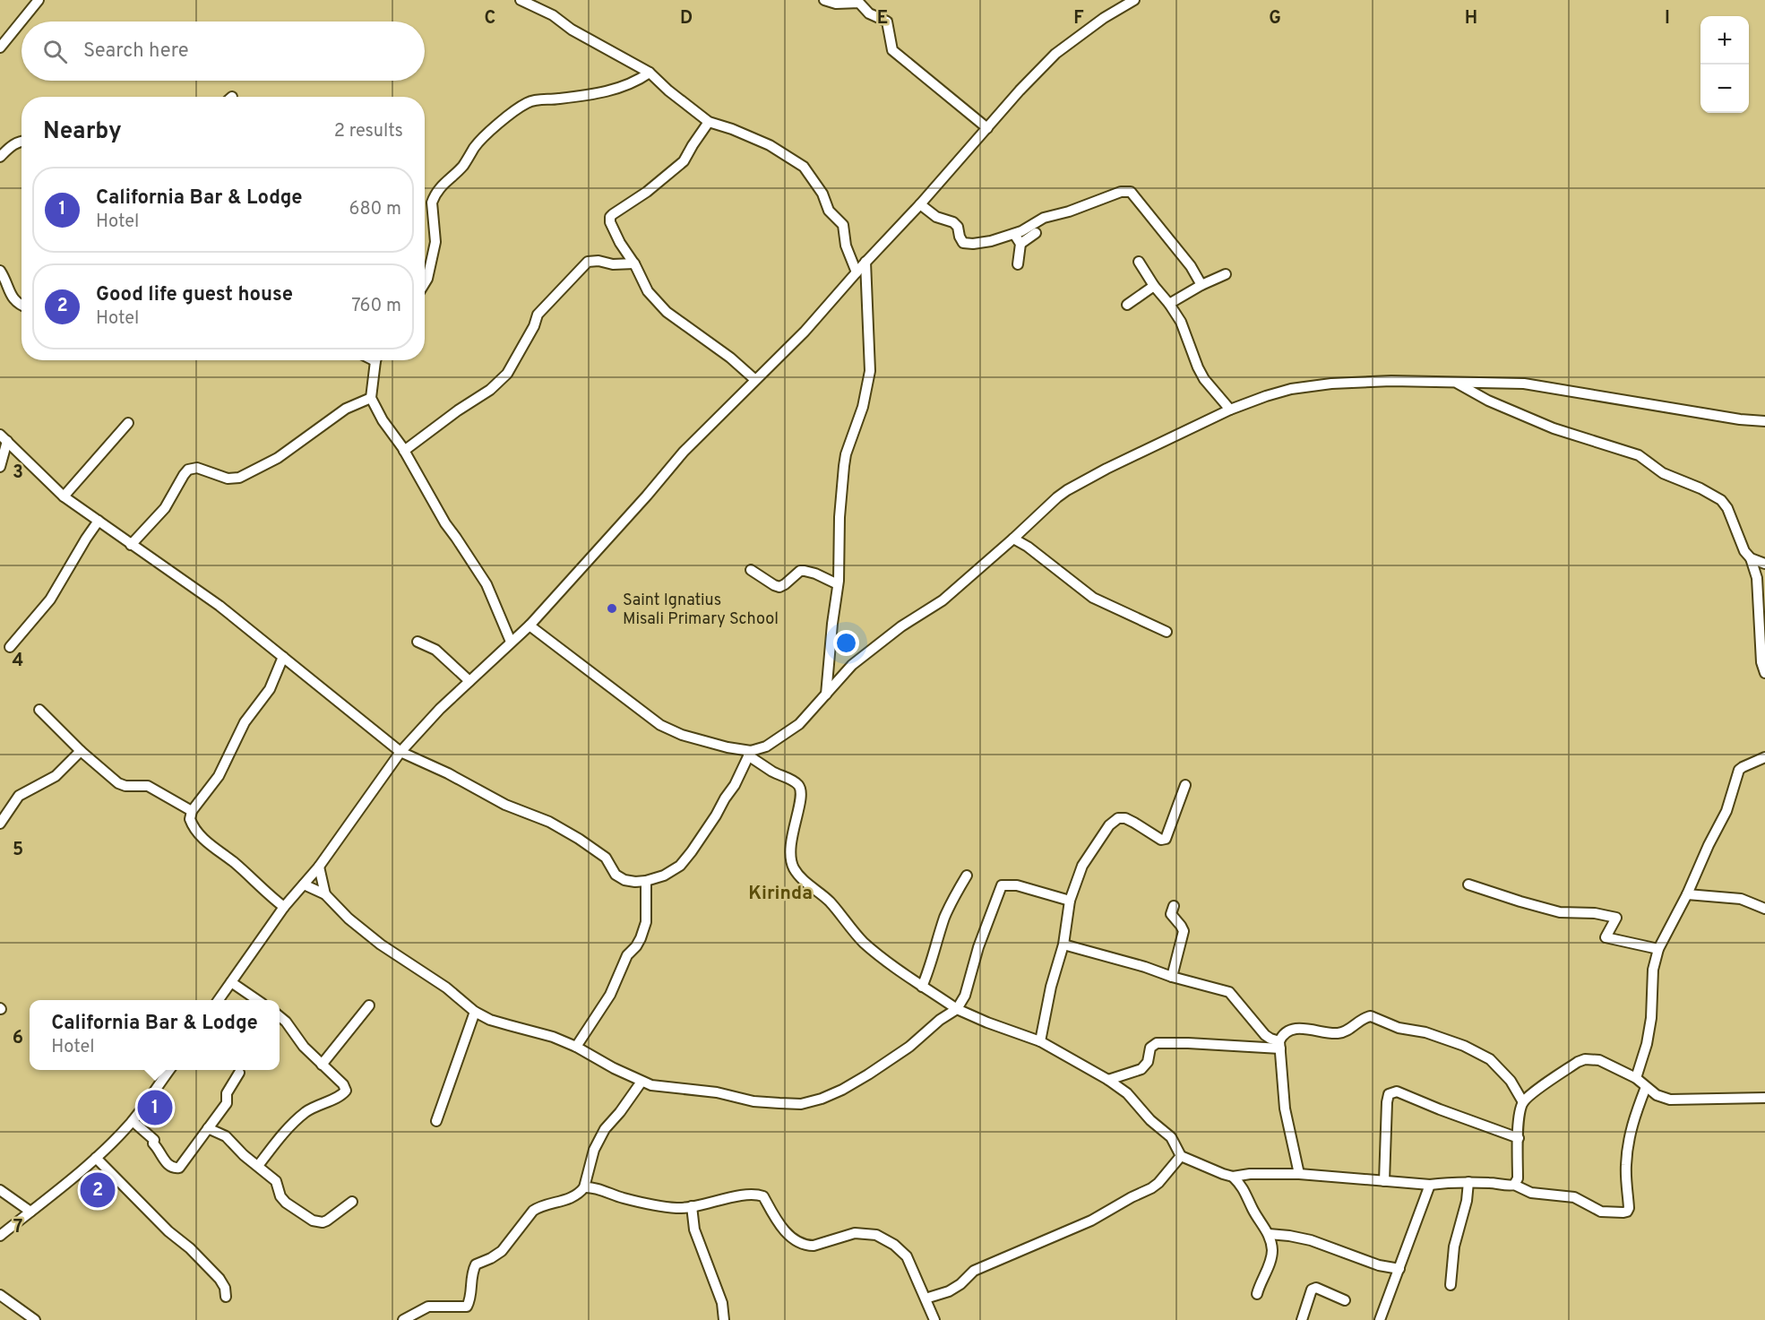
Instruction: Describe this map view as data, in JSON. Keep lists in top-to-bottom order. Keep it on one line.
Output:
{"districts":["Kirinda"],"places":["Saint Ignatius Misali Primary School"],"page":{"map_buttons":["+","−"],"search":"Search here","heading":["Nearby","2 results"],"list":[{"mark":"1","name":"California Bar & Lodge","note":"Hotel","value":"680 m"},{"mark":"2","name":"Good life guest house","note":"Hotel","value":"760 m"}],"popup":["California Bar & Lodge","Hotel"],"pins":["1","2"]},"grid":{"columns":["C","D","E","F","G","H","I"],"rows":["3","4","5","6","7"]}}
